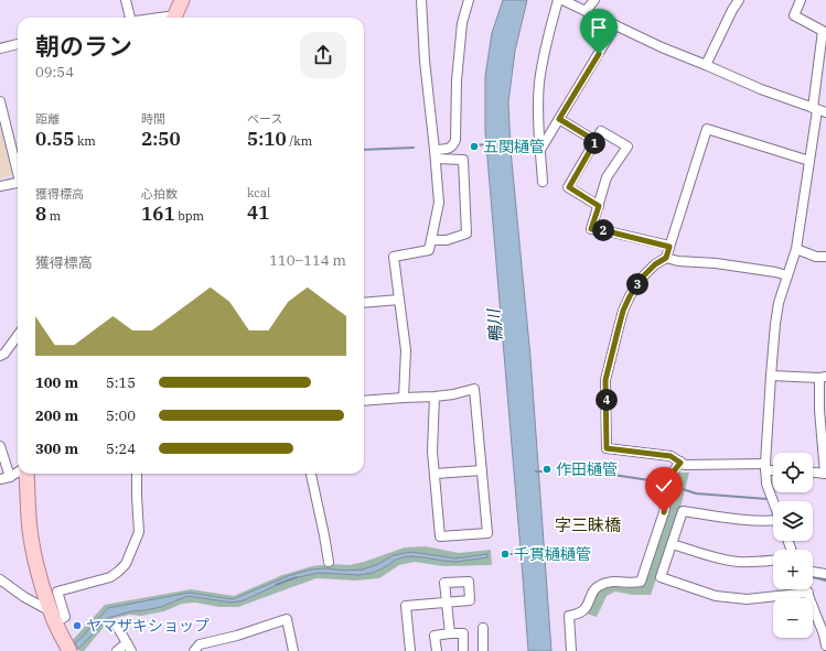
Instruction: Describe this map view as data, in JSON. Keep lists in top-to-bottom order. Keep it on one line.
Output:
{"districts":["字三眛橋"],"water":["鴨川"],"places":["五関樋管","作田樋管","千貫樋樋管","ヤマザキショップ"],"page":{"heading":["朝のラン","09:54"],"stats":[["距離","0.55 km"],["時間","2:50"],["ペース","5:10 /km"],["獲得標高","8 m"],["心拍数","161 bpm"],["kcal","41"]],"pins":["1","2","3","4"],"chart":["獲得標高","110–114 m"],"list":[{"name":"100 m","note":"5:15"},{"name":"200 m","note":"5:00"},{"name":"300 m","note":"5:24"}],"map_buttons":["+","−"]}}
